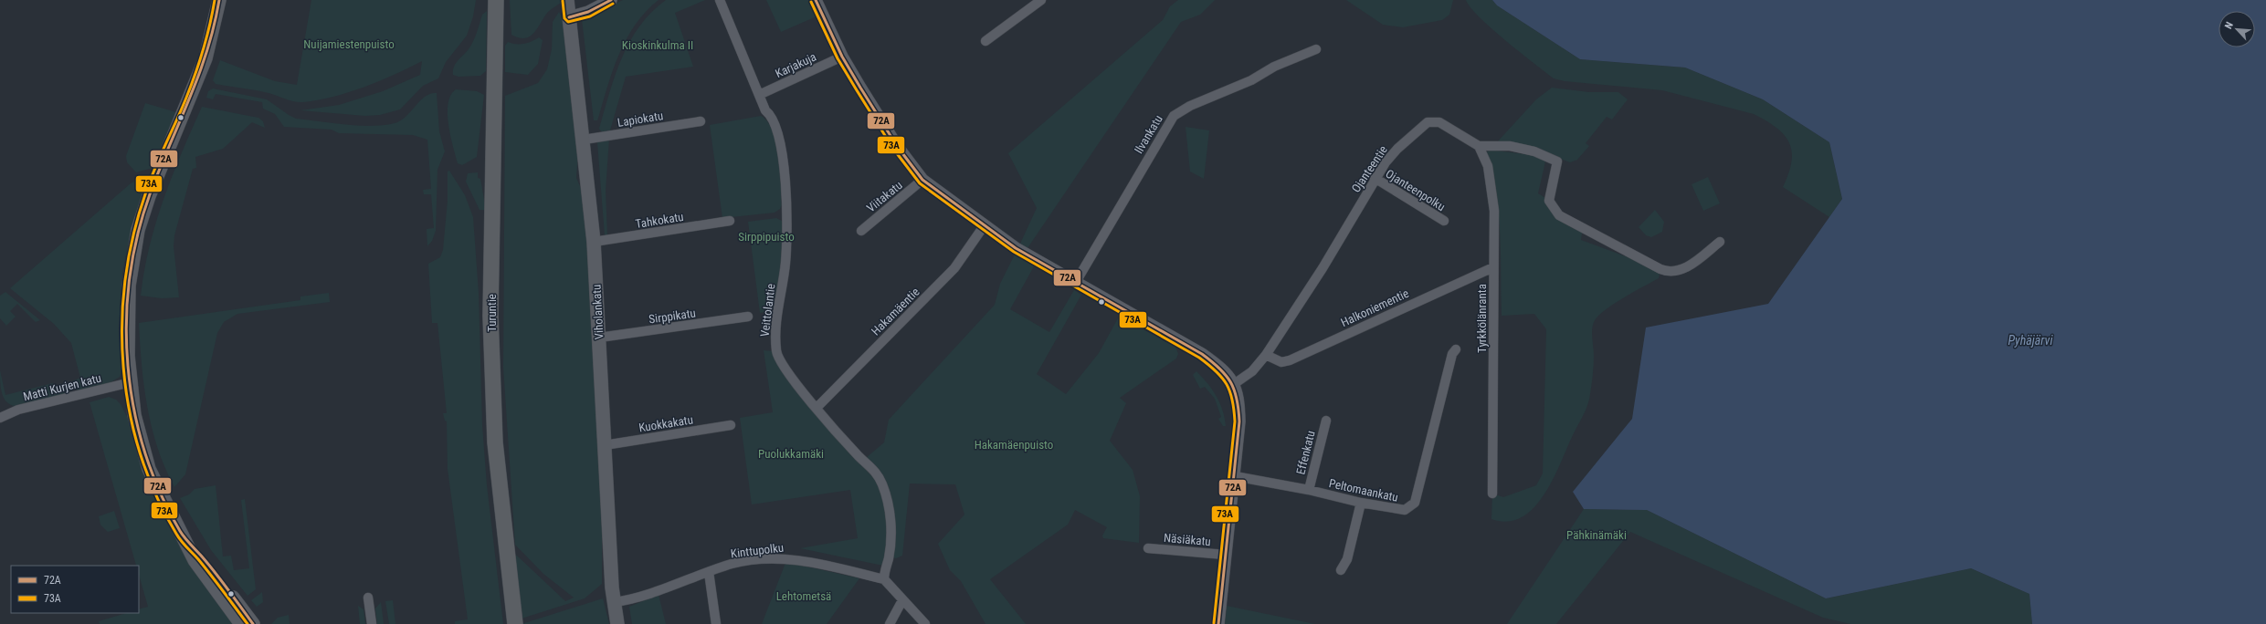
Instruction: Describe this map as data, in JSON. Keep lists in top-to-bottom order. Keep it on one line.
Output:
{"streets":{"highway":["Turuntie"],"main road":["Viholankatu"],"street":["Karjakuja","Lapiokatu","Ilvankatu","Ojanteentie","Ojanteenpolku","Viitakatu","Tahkokatu","Halkoniementie","Veittolantie","Hakamäentie","Sirppikatu","Tyrkkölänranta","Matti Kurjen katu","Kuokkakatu","Effenkatu","Peltomaankatu","Näsiäkatu","Kinttupolku"]},"crossings":[["Karjakuja","Veittolantie"],["Lapiokatu","Viholankatu"],["Ojanteentie","Ojanteenpolku"],["Ojanteentie","Halkoniementie"],["Ojanteentie","Tyrkkölänranta"],["Tahkokatu","Viholankatu"],["Halkoniementie","Tyrkkölänranta"],["Veittolantie","Hakamäentie"],["Veittolantie","Kinttupolku"],["Viholankatu","Sirppikatu"],["Viholankatu","Kuokkakatu"],["Viholankatu","Kinttupolku"],["Effenkatu","Peltomaankatu"]],"water":["Pyhäjärvi"],"parks":["Nuijamiestenpuisto","Kioskinkulma II","Sirppipuisto","Hakamäenpuisto","Puolukkamäki","Pähkinämäki","Lehtometsä"],"lines":["transit line 72A","transit line 73A"],"legend":["72A","73A"],"north":"top left"}
